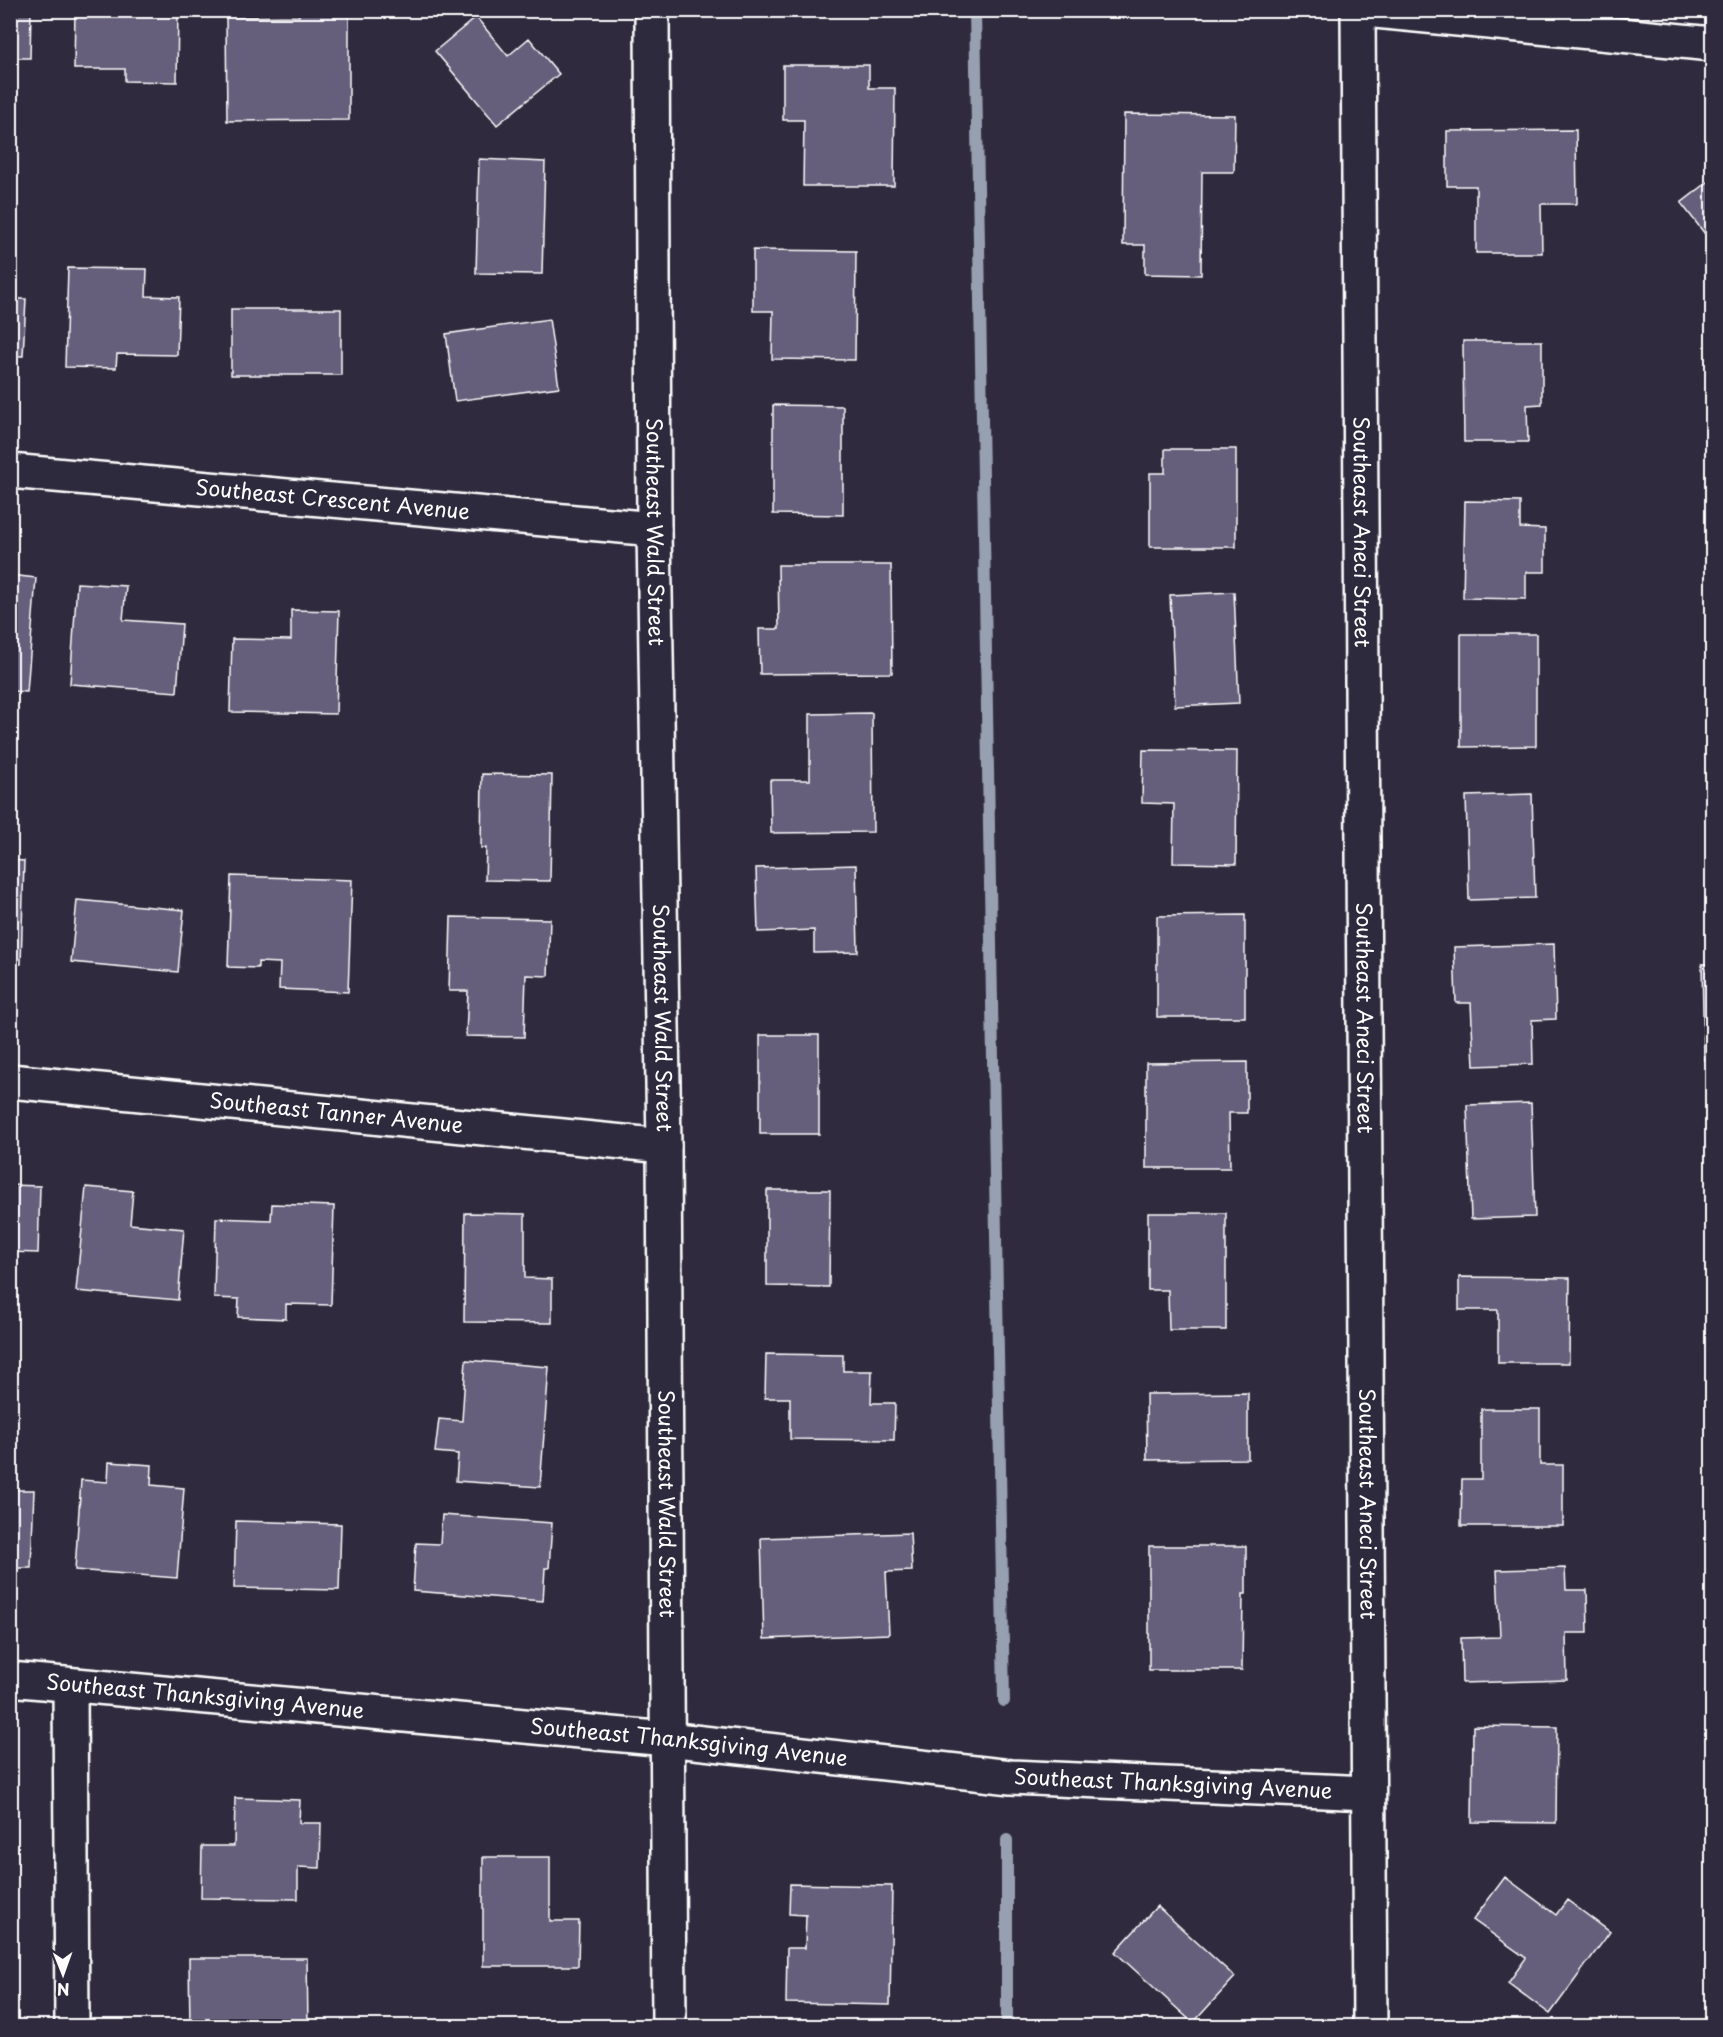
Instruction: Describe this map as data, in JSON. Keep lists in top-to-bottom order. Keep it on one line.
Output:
{"streets":{"street":["Southeast Crescent Avenue","Southeast Wald Street","Southeast Aneci Street","Southeast Tanner Avenue","Southeast Thanksgiving Avenue"]},"crossings":[["Southeast Crescent Avenue","Southeast Wald Street"],["Southeast Wald Street","Southeast Tanner Avenue"],["Southeast Wald Street","Southeast Thanksgiving Avenue"],["Southeast Aneci Street","Southeast Thanksgiving Avenue"]],"north":"bottom"}
